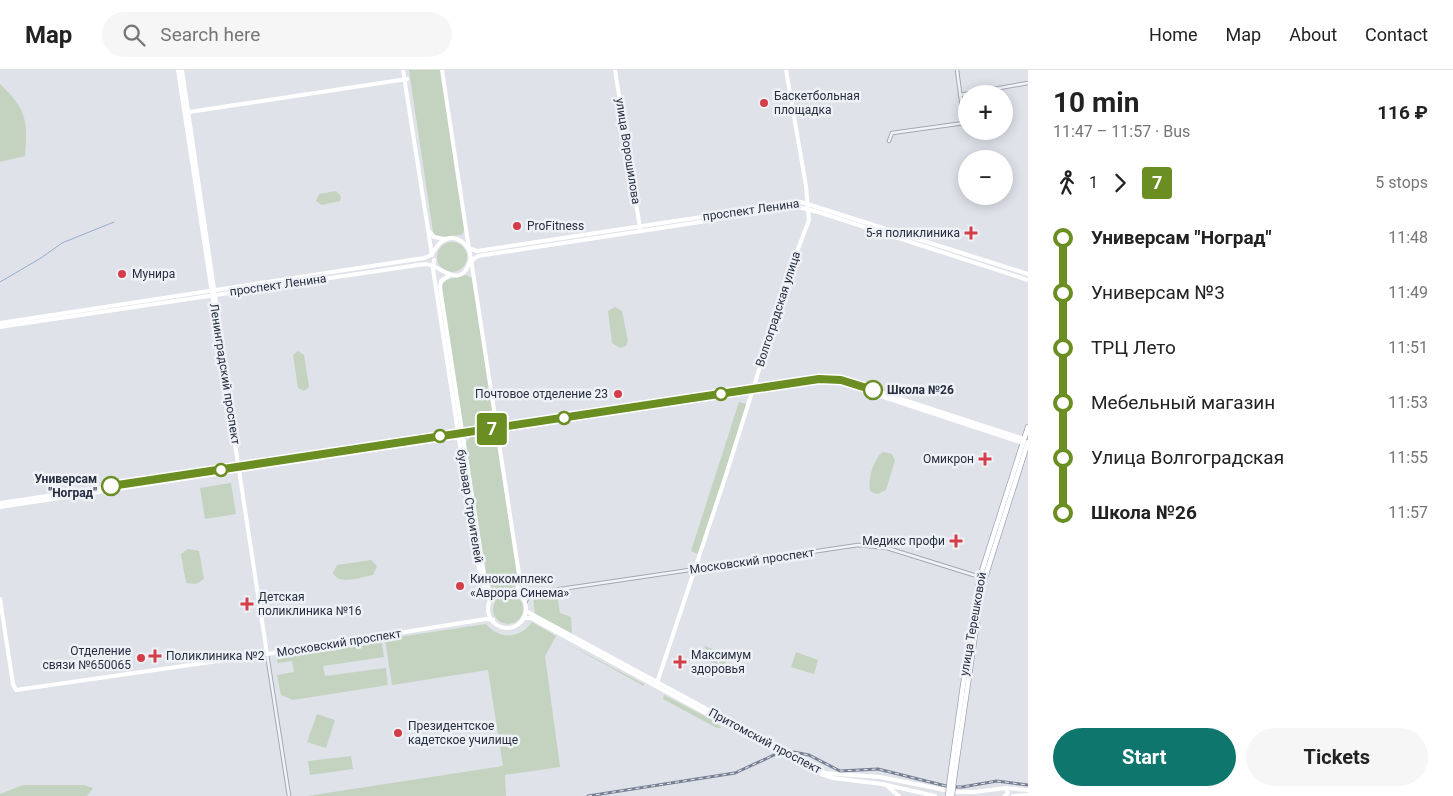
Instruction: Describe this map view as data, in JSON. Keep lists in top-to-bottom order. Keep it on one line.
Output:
{"streets":{"main road":["улица Ворошилова","проспект Ленина","Волгоградская улица","Ленинградский проспект","бульвар Строителей","Московский проспект","улица Терешковой","Притомский проспект"]},"crossings":[["улица Ворошилова","проспект Ленина"],["проспект Ленина","Волгоградская улица"],["проспект Ленина","Ленинградский проспект"],["проспект Ленина","бульвар Строителей"],["Волгоградская улица","Московский проспект"],["Волгоградская улица","Притомский проспект"],["Ленинградский проспект","Московский проспект"],["бульвар Строителей","Московский проспект"],["бульвар Строителей","Притомский проспект"],["Московский проспект","улица Терешковой"],["Московский проспект","Притомский проспект"]],"places":{"other":["Баскетбольная площадка","ProFitness","Мунира","Школа №26","Почтовое отделение 23","Универсам \"Ноград\"","Кинокомплекс «Аврора Синема»","Отделение связи №650065","Президентское кадетское училище"],"health":["5-я поликлиника","Омикрон","Медикс профи","Детская поликлиника №16","Поликлиника №2","Максимум здоровья"]},"lines":["bus line 7"],"page":{"header":"Map","search":"Search here","nav":["Home","Map","About","Contact"],"on_map":"7","heading":["10 min","11:47 – 11:57 · Bus","116 ₽"],"map_buttons":["+","−"],"legs":["1","7","5 stops"],"list":[{"name":"Универсам \"Ноград\"","value":"11:48"},{"name":"Универсам №3","value":"11:49"},{"name":"ТРЦ Лето","value":"11:51"},{"name":"Мебельный магазин","value":"11:53"},{"name":"Улица Волгоградская","value":"11:55"},{"name":"Школа №26","value":"11:57"}],"buttons":["Start","Tickets"]}}
